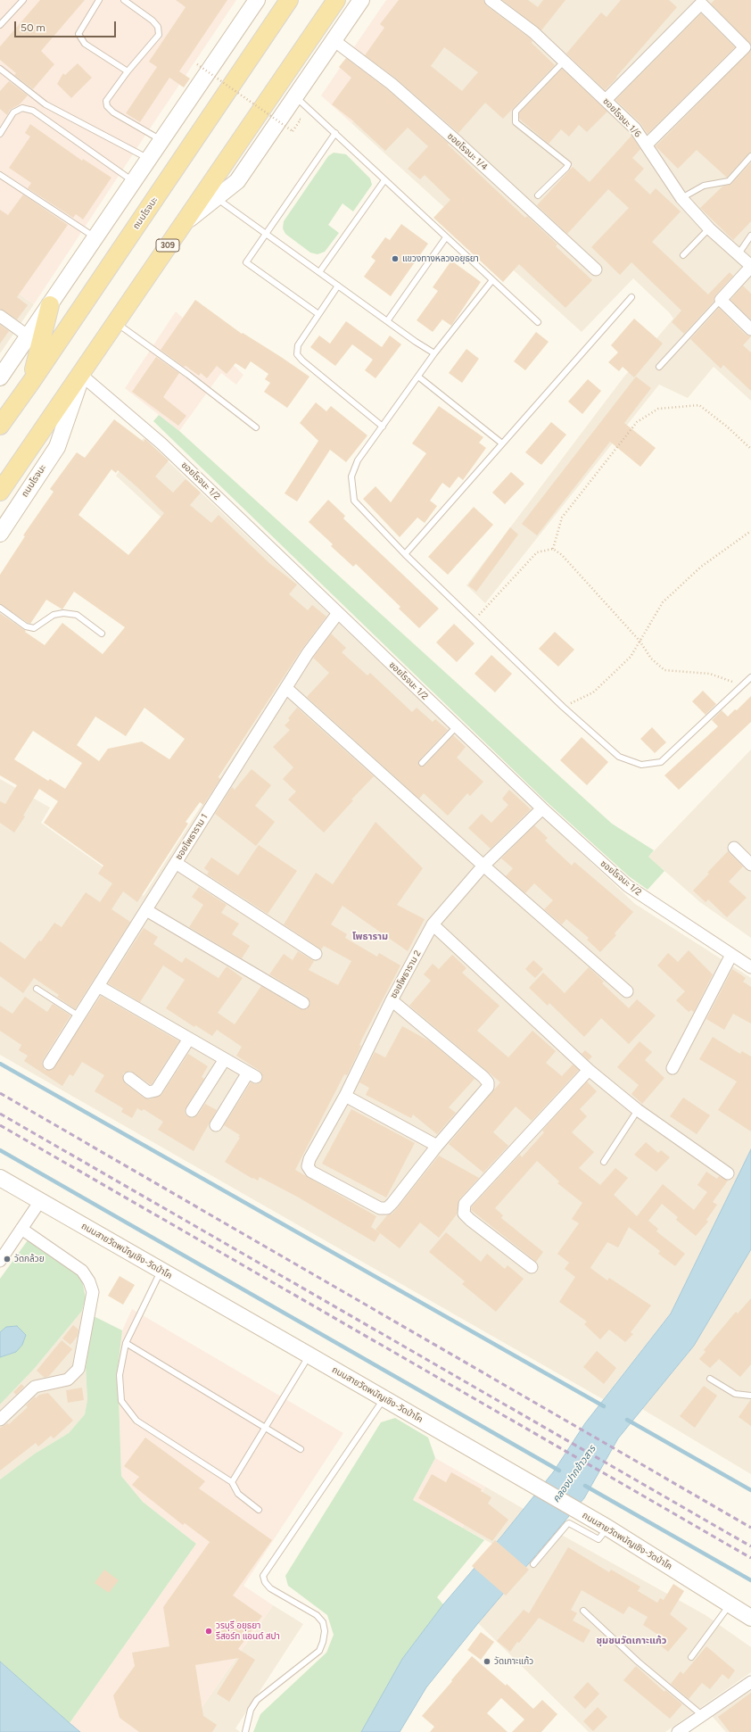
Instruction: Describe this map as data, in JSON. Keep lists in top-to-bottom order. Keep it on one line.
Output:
{"streets":{"main road":["ถนนโรจนะ","309","ถนนสายวัดพนัญเชิง-วัดป่าโค"],"street":["ซอยโรจนะ 1/6","ซอยโรจนะ 1/4","ซอยโรจนะ 1/2","ซอยโพธาราม 1","ซอยโพธาราม 2"]},"crossings":[["ซอยโรจนะ 1/4","ถนนโรจนะ"],["ถนนโรจนะ","ซอยโรจนะ 1/2"],["ซอยโรจนะ 1/2","ซอยโพธาราม 1"],["ซอยโรจนะ 1/2","ซอยโพธาราม 2"]],"districts":["โพธาราม","ชุมชนวัดเกาะแก้ว"],"water":["คลองปากข้าวสาร"],"places":["แขวงทางหลวงอยุธยา","วัดกล้วย","วรบุรี อยุธยา รีสอร์ท แอนด์ สปา","วัดเกาะแก้ว"],"scale_bar":"50 m"}
